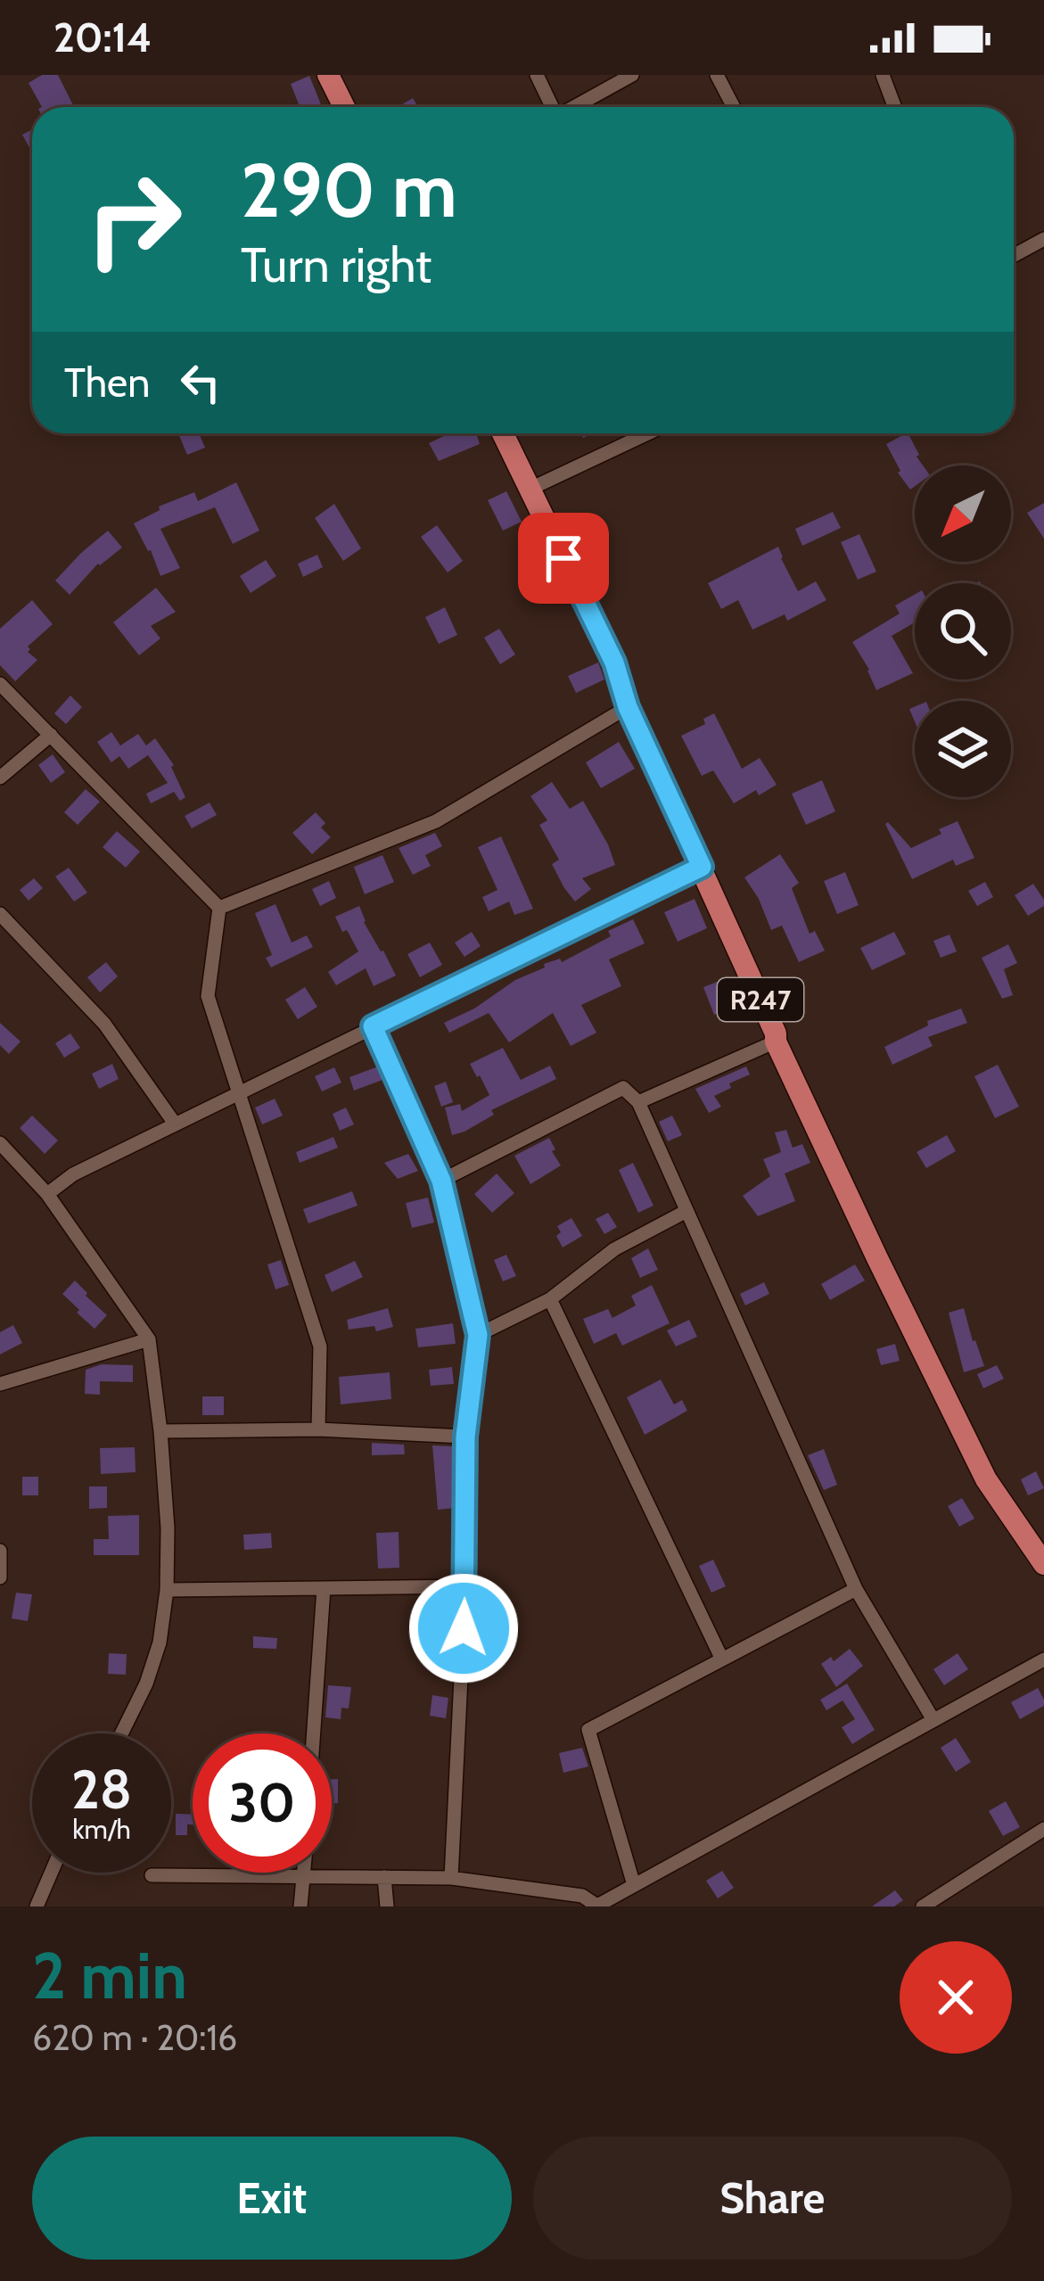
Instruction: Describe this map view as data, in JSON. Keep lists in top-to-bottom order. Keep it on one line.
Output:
{"streets":{"main road":["R247"]},"north":"bottom left","page":{"status":"20:14","turn":["290 m","Turn right"],"then":"Then","speed":"28 km/h","limit":"30","heading":["2 min","620 m · 20:16"],"buttons":["Exit","Share"]}}
